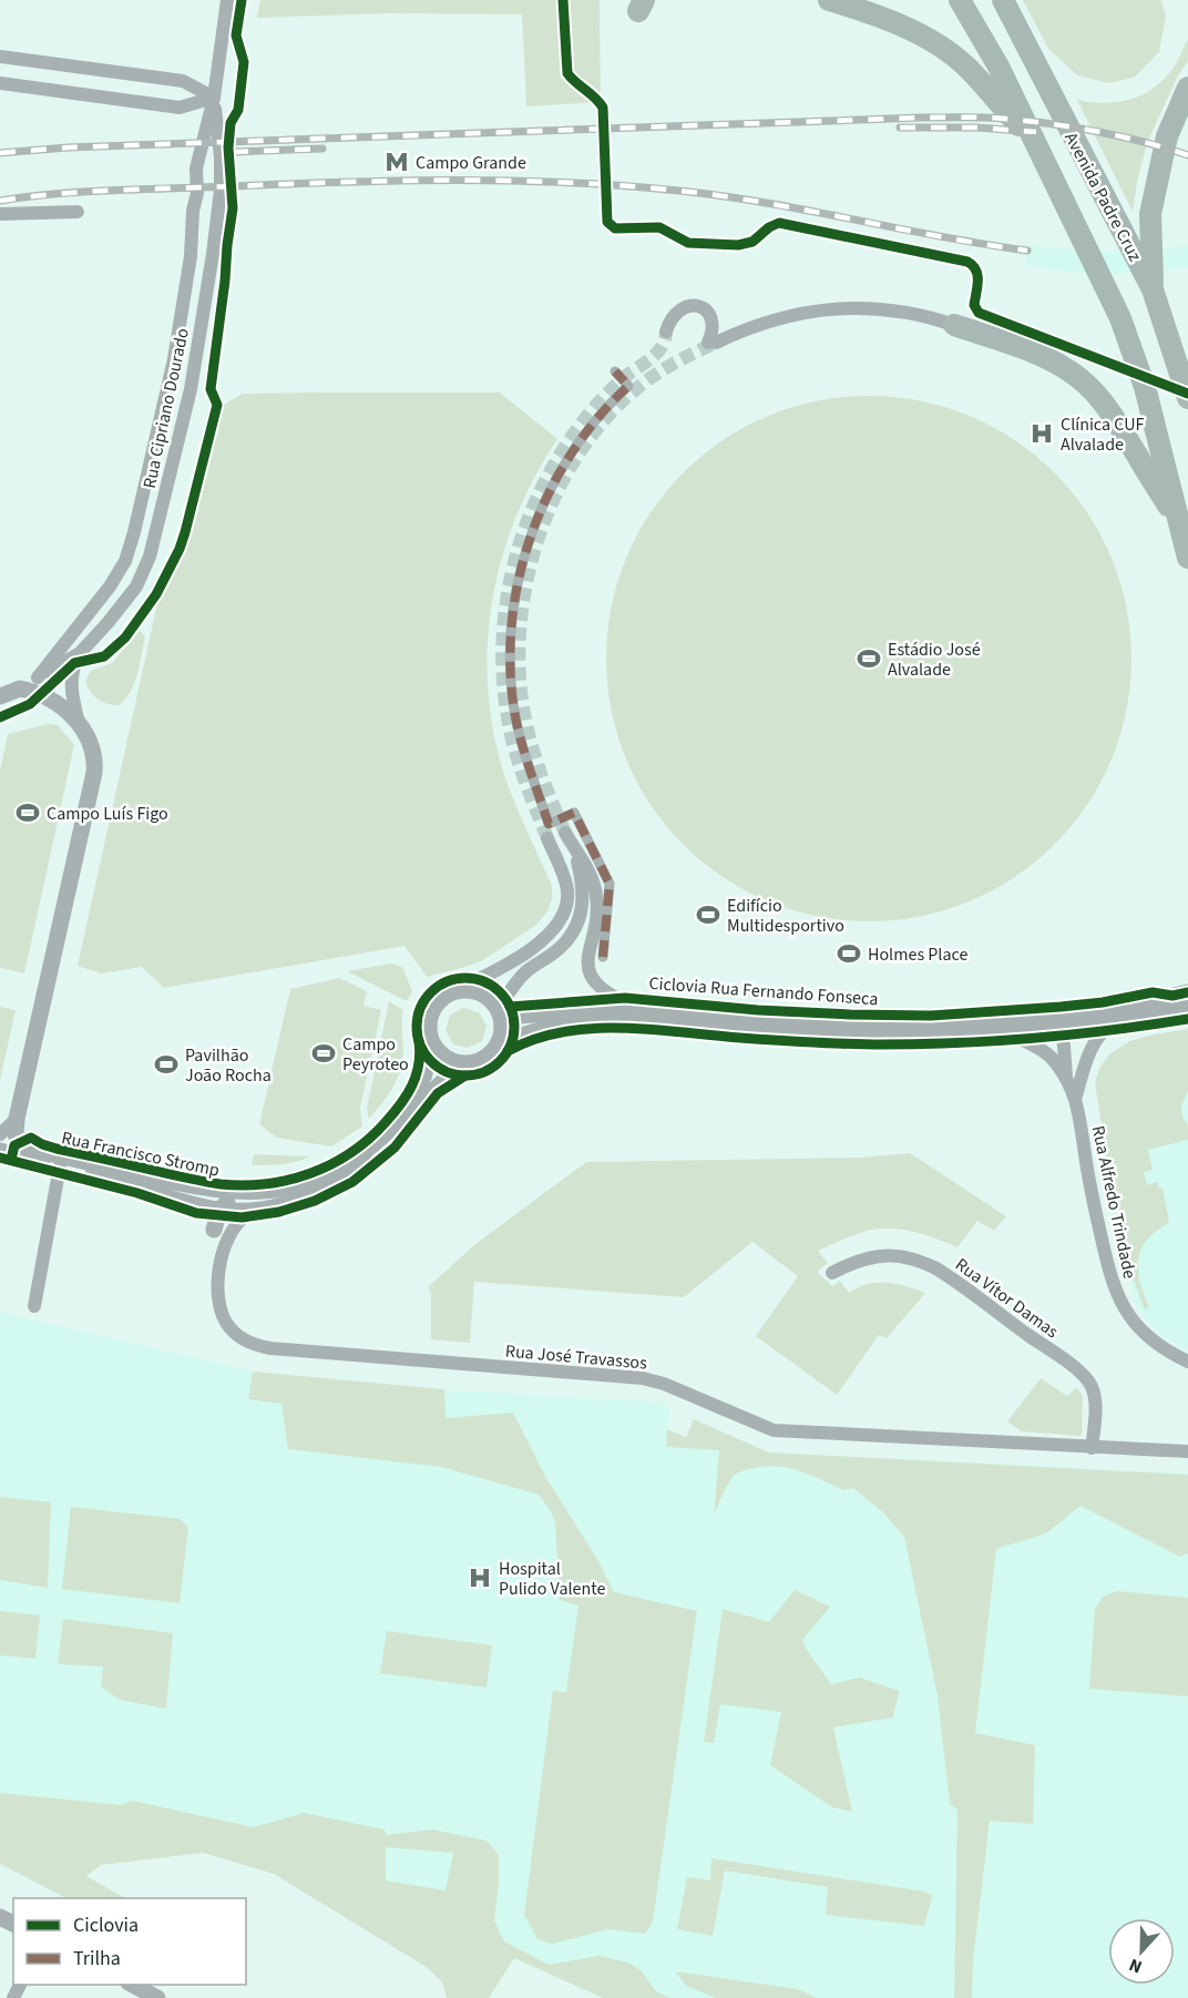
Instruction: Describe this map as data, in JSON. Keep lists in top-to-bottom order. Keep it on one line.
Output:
{"streets":{"highway":["Avenida Padre Cruz"],"street":["Rua Cipriano Dourado","Rua Francisco Stromp","Rua Alfredo Trindade","Rua Vítor Damas","Rua José Travassos"],"cycle path":["Ciclovia Rua Fernando Fonseca"]},"crossings":[["Rua Francisco Stromp","Rua José Travassos"],["Rua Vítor Damas","Rua José Travassos"]],"places":{"metro station":["Campo Grande"],"hospital":["Clínica CUF Alvalade","Hospital Pulido Valente"],"sports":["Estádio José Alvalade","Campo Luís Figo","Edifício Multidesportivo","Holmes Place","Campo Peyroteo","Pavilhão João Rocha"]},"legend":["Ciclovia","Trilha"],"north":"bottom"}
